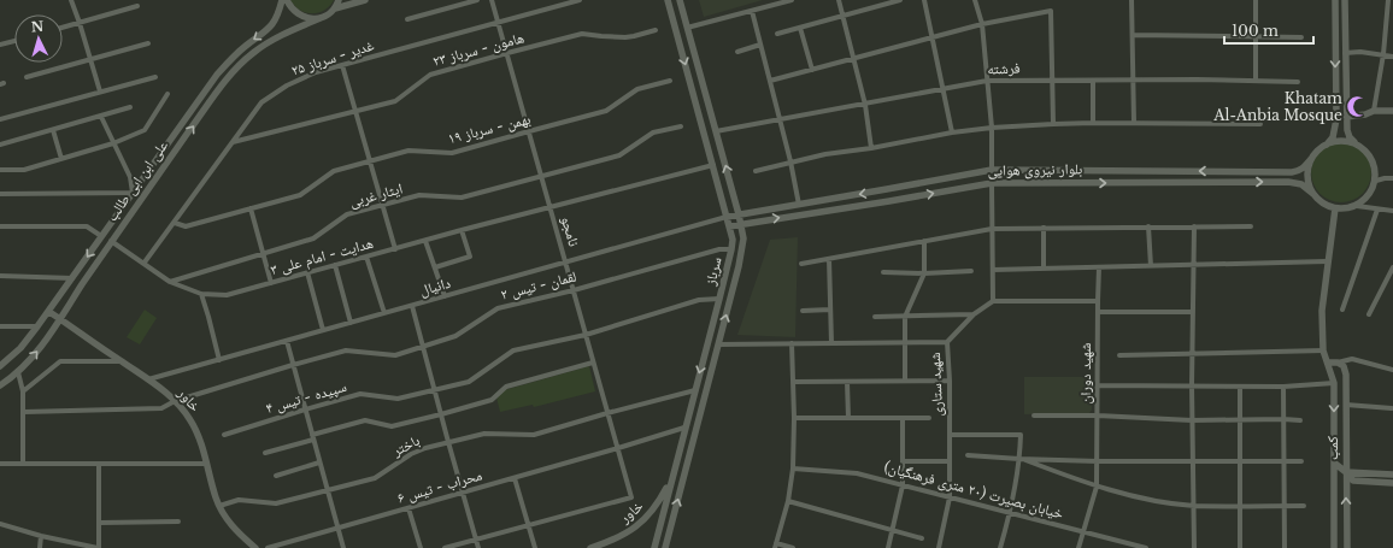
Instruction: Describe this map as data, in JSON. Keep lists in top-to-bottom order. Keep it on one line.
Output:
{"streets":{"street":["هامون - سرباز ۲۳","غدیر - سرباز ۲۵","فرشته","بهمن - سرباز ۱۹","بلوار نیروی هوایی","علی ابن ابی طالب","ایثار غربی","نامجو","هدایت - امام علی ۳","سرباز","لقمان - تیس ۲","دانیال","شهید دوران","شهید ستاری","سپیده - تیس ۴","خاور","باختر","کمب","محراب - تیس ۶","خیابان بصیرت (۲۰ متری فرهنگیان)"]},"crossings":[["هامون - سرباز ۲۳","غدیر - سرباز ۲۵"],["هامون - سرباز ۲۳","نامجو"],["غدیر - سرباز ۲۵","بهمن - سرباز ۱۹"],["غدیر - سرباز ۲۵","نامجو"],["غدیر - سرباز ۲۵","هدایت - امام علی ۳"],["بهمن - سرباز ۱۹","نامجو"],["بلوار نیروی هوایی","سرباز"],["بلوار نیروی هوایی","دانیال"],["علی ابن ابی طالب","هدایت - امام علی ۳"],["علی ابن ابی طالب","خاور"],["ایثار غربی","نامجو"],["ایثار غربی","هدایت - امام علی ۳"],["نامجو","هدایت - امام علی ۳"],["نامجو","لقمان - تیس ۲"],["نامجو","دانیال"],["نامجو","سپیده - تیس ۴"],["نامجو","باختر"],["نامجو","محراب - تیس ۶"],["هدایت - امام علی ۳","سرباز"],["سرباز","لقمان - تیس ۲"],["سرباز","دانیال"],["سرباز","سپیده - تیس ۴"],["سرباز","خاور"],["سرباز","باختر"],["سرباز","محراب - تیس ۶"],["لقمان - تیس ۲","خاور"],["دانیال","خاور"],["شهید دوران","خیابان بصیرت (۲۰ متری فرهنگیان)"],["شهید ستاری","خیابان بصیرت (۲۰ متری فرهنگیان)"],["خاور","باختر"]],"places":{"mosque":["Khatam Al-Anbia Mosque"]},"scale_bar":"100 m","north":"top"}
